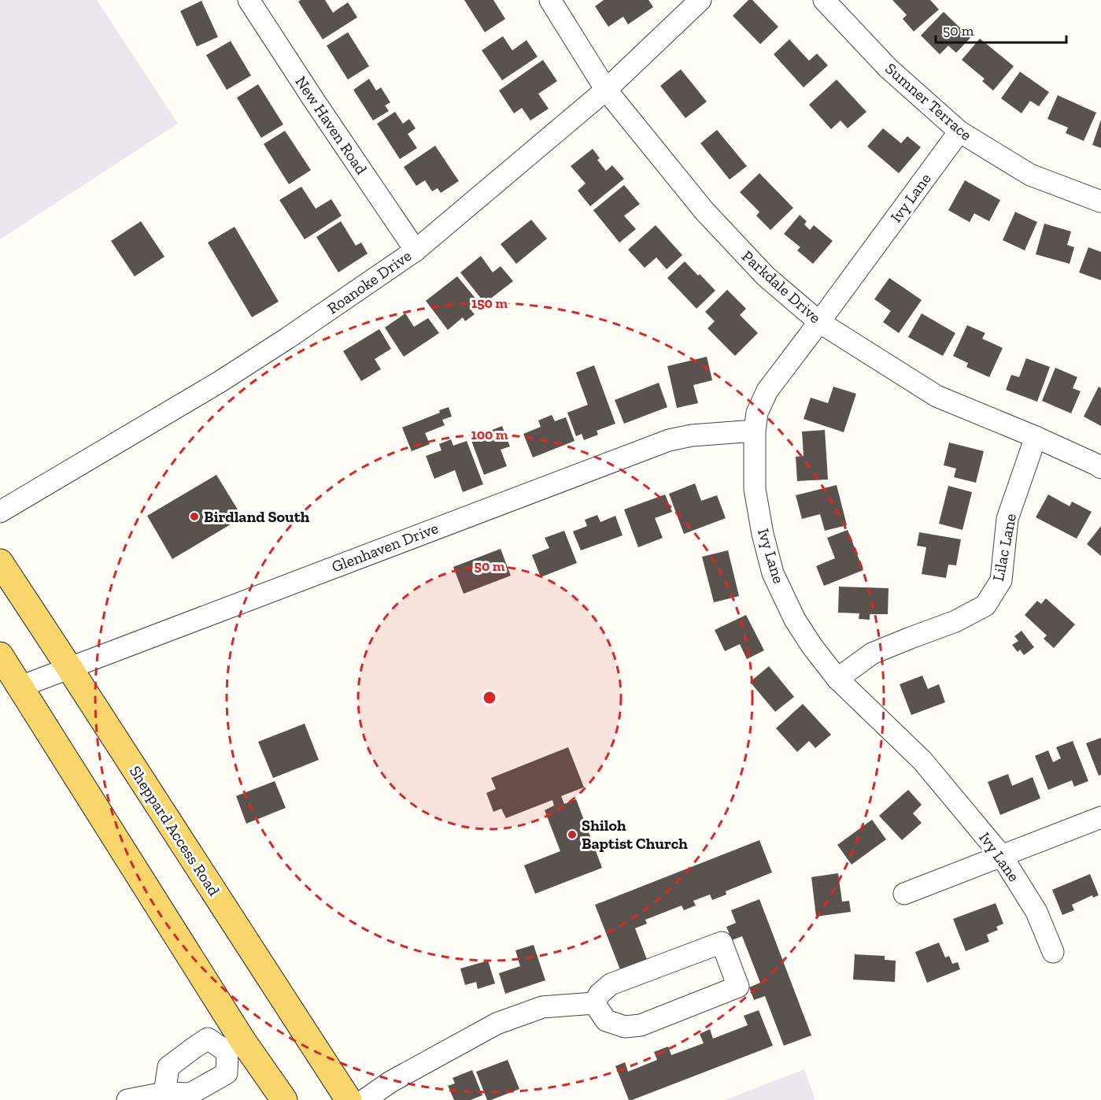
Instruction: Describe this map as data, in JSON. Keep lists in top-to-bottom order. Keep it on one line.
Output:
{"streets":{"main road":["Sheppard Access Road"],"street":["Sumner Terrace","New Haven Road","Ivy Lane","Roanoke Drive","Parkdale Drive","Glenhaven Drive","Lilac Lane"]},"crossings":[["Sumner Terrace","Ivy Lane"],["New Haven Road","Roanoke Drive"],["Ivy Lane","Parkdale Drive"],["Ivy Lane","Glenhaven Drive"],["Ivy Lane","Lilac Lane"],["Roanoke Drive","Parkdale Drive"],["Parkdale Drive","Lilac Lane"],["Glenhaven Drive","Sheppard Access Road"]],"places":["Birdland South","Shiloh Baptist Church"],"scale_bar":"50 m","rings":["150 m","100 m","50 m"]}
